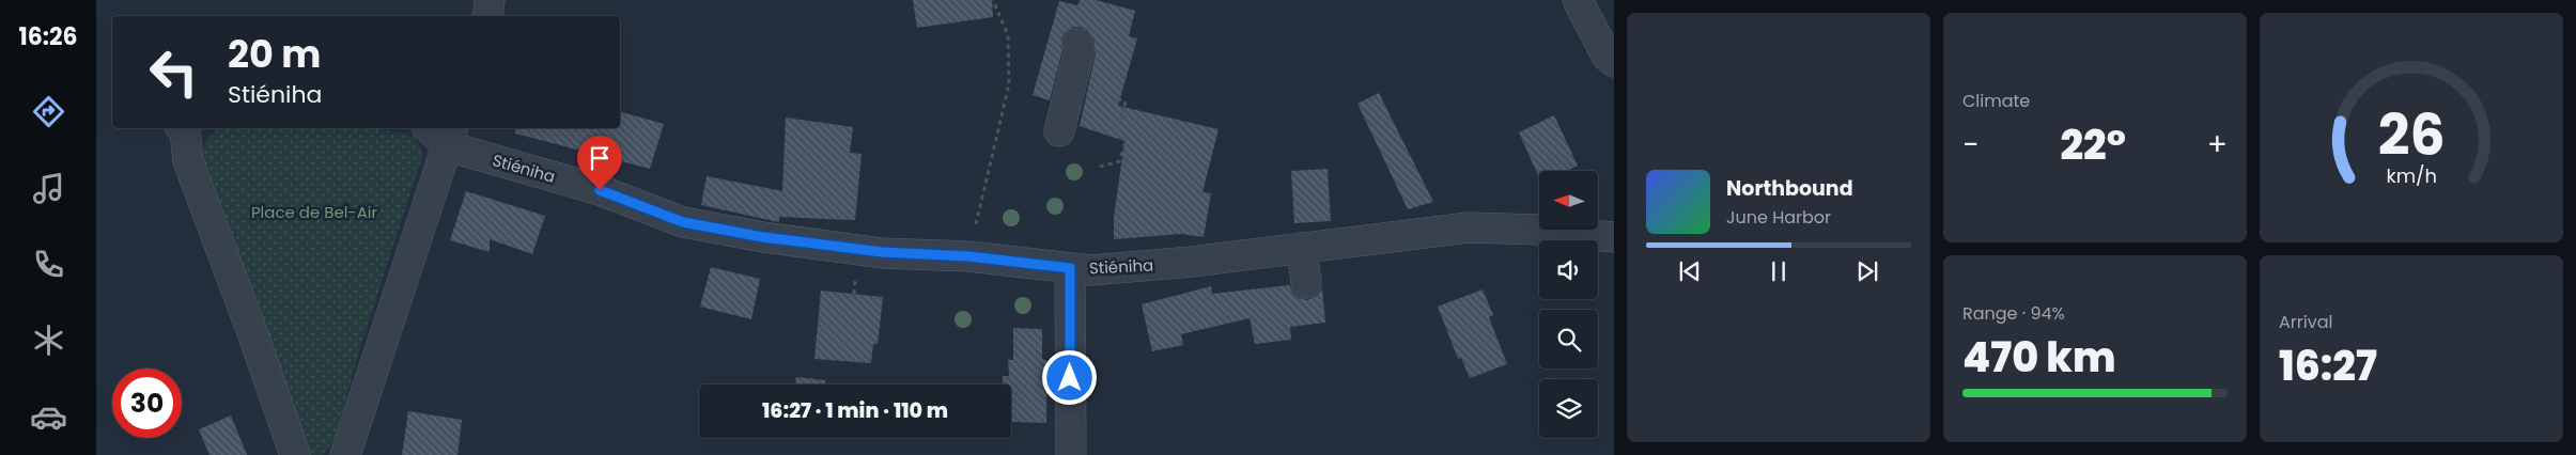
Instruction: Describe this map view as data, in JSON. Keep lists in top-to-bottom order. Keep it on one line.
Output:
{"streets":{"street":["Stiéniha"]},"parks":["Place de Bel-Air"],"north":"left","page":{"tabs":"16:26","tile":["Climate",["Range · 94%","470 km"],["Arrival","16:27"]],"turn":["20 m","Stiéniha"],"heat":["−","22°","+"],"song":["Northbound","June Harbor"],"limit":"30","trip":"16:27 · 1 min · 110 m","gauge":["26","km/h"]}}
